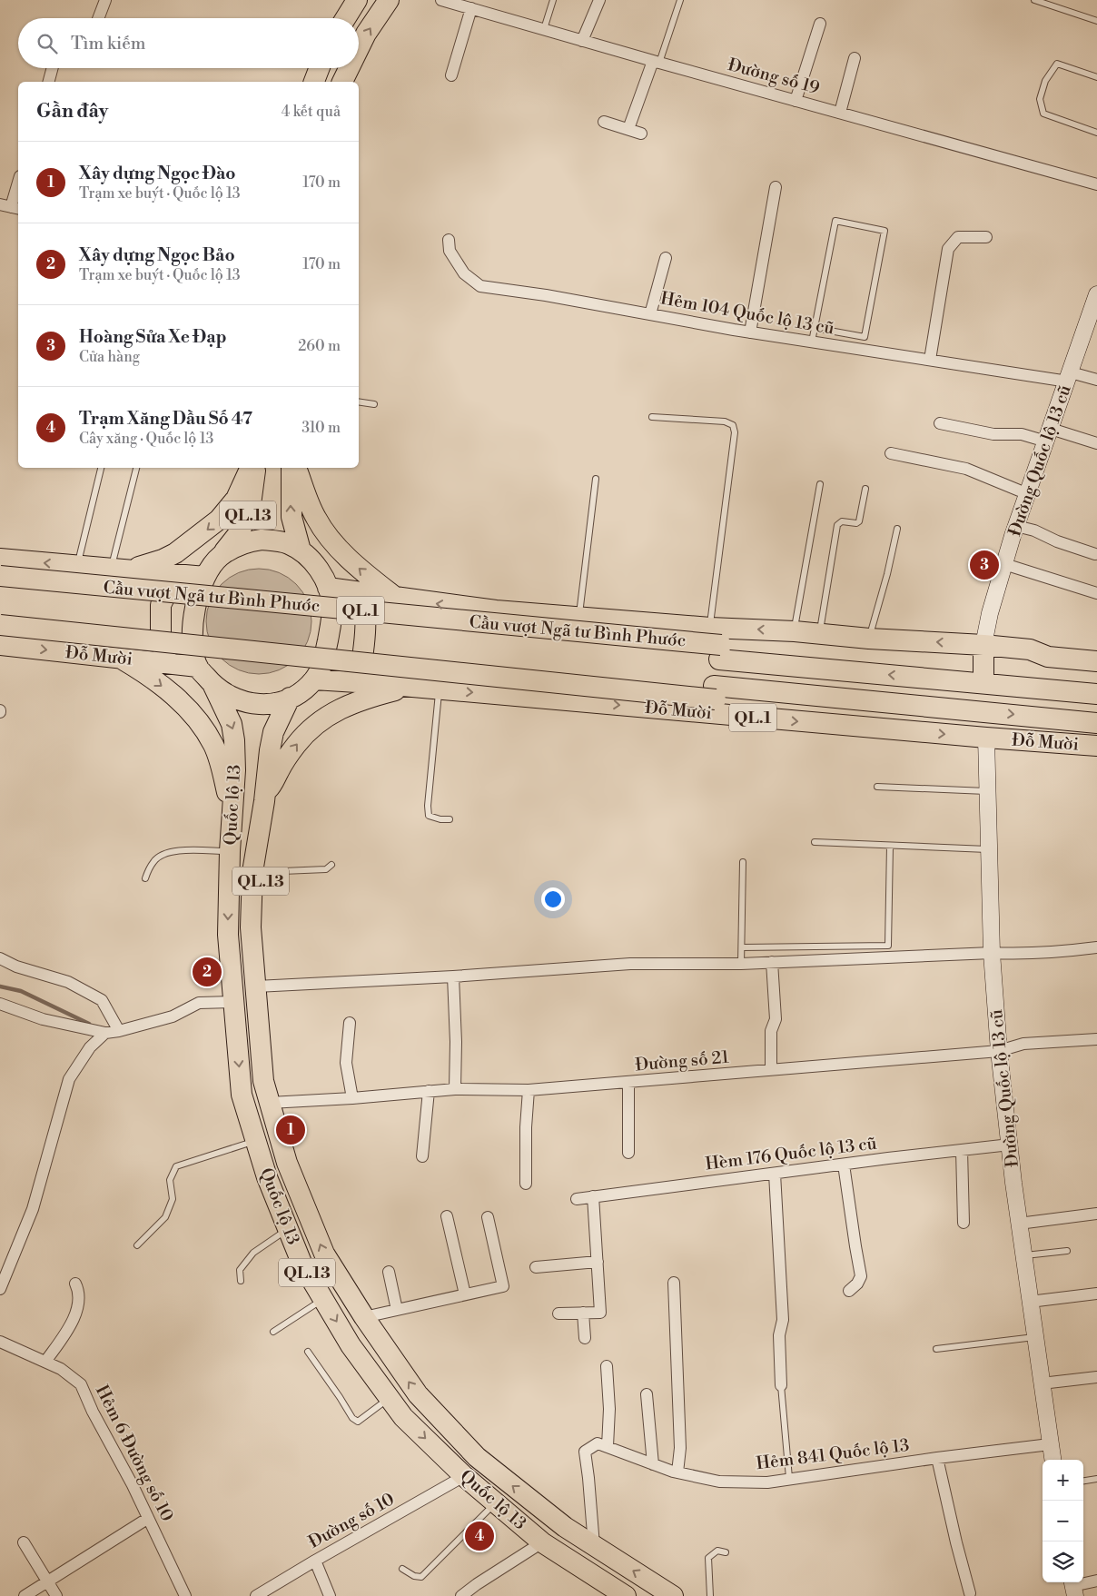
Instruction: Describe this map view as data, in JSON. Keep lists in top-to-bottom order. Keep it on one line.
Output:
{"streets":{"highway":["Đường Quốc lộ 13 cũ","QL.13","Cầu vượt Ngã tư Bình Phước","QL.1","Đỗ Mười","Quốc lộ 13"],"street":["Đường số 19","Hẻm 104 Quốc lộ 13 cũ","Đường số 21","Hèm 176 Quốc lộ 13 cũ","Hẻm 6 Đường số 10","Hẻm 841 Quốc lộ 13","Đường số 10"]},"crossings":[["Hẻm 104 Quốc lộ 13 cũ","Đường Quốc lộ 13 cũ"],["Đường Quốc lộ 13 cũ","QL.1"],["Đường Quốc lộ 13 cũ","Đỗ Mười"],["Đường Quốc lộ 13 cũ","Đường số 21"],["Đường Quốc lộ 13 cũ","Hèm 176 Quốc lộ 13 cũ"],["Đường Quốc lộ 13 cũ","Hẻm 841 Quốc lộ 13"],["QL.13","QL.1"],["QL.13","Đỗ Mười"],["QL.13","Quốc lộ 13"],["Cầu vượt Ngã tư Bình Phước","QL.1"],["QL.1","Đỗ Mười"],["QL.1","Quốc lộ 13"],["Đỗ Mười","Quốc lộ 13"],["Quốc lộ 13","Đường số 21"],["Quốc lộ 13","Đường số 10"]],"page":{"search":"Tìm kiếm","heading":["Gần đây","4 kết quả"],"list":[{"mark":"1","name":"Xây dựng Ngọc Đào","note":"Trạm xe buýt · Quốc lộ 13","value":"170 m"},{"mark":"2","name":"Xây dựng Ngọc Bảo","note":"Trạm xe buýt · Quốc lộ 13","value":"170 m"},{"mark":"3","name":"Hoàng Sửa Xe Đạp","note":"Cửa hàng","value":"260 m"},{"mark":"4","name":"Trạm Xăng Dầu Số 47","note":"Cây xăng · Quốc lộ 13","value":"310 m"}],"pins":["3","2","1","4"],"map_buttons":["+","−"]}}
